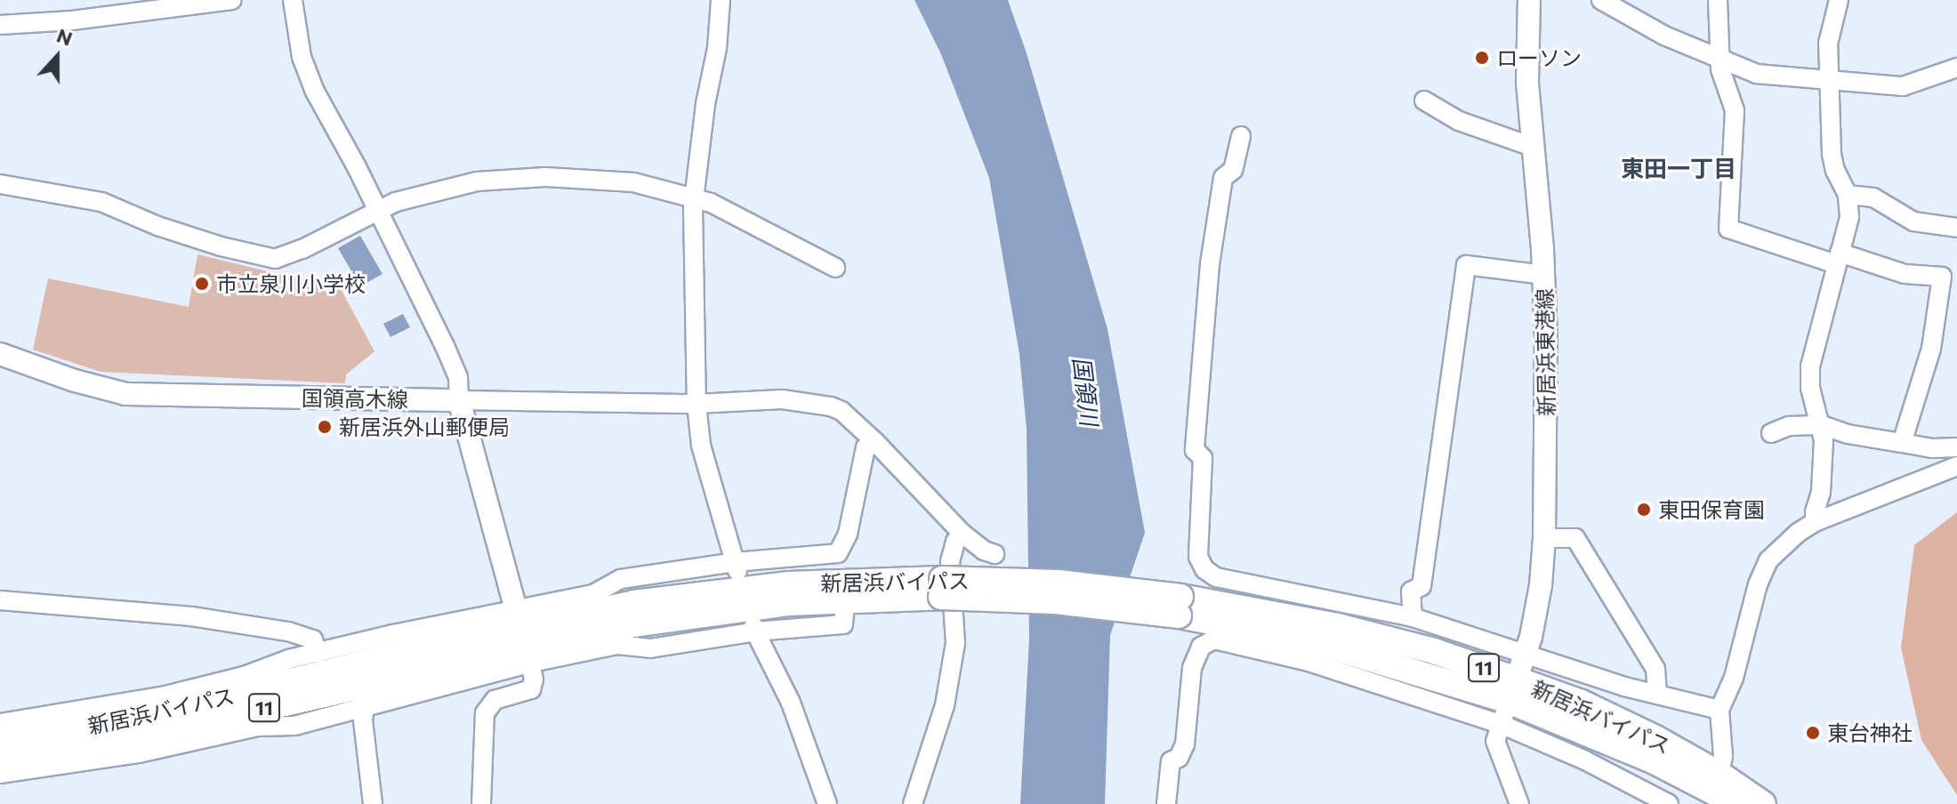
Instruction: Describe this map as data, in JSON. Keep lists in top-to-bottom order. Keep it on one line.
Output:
{"streets":{"highway":["新居浜バイパス","11"],"main road":["新居浜東港線","国領高木線"]},"crossings":[["新居浜東港線","新居浜バイパス"]],"districts":["東田一丁目"],"water":["国領川"],"places":["ローソン","市立泉川小学校","新居浜外山郵便局","東田保育園","東台神社"],"north":"top"}
